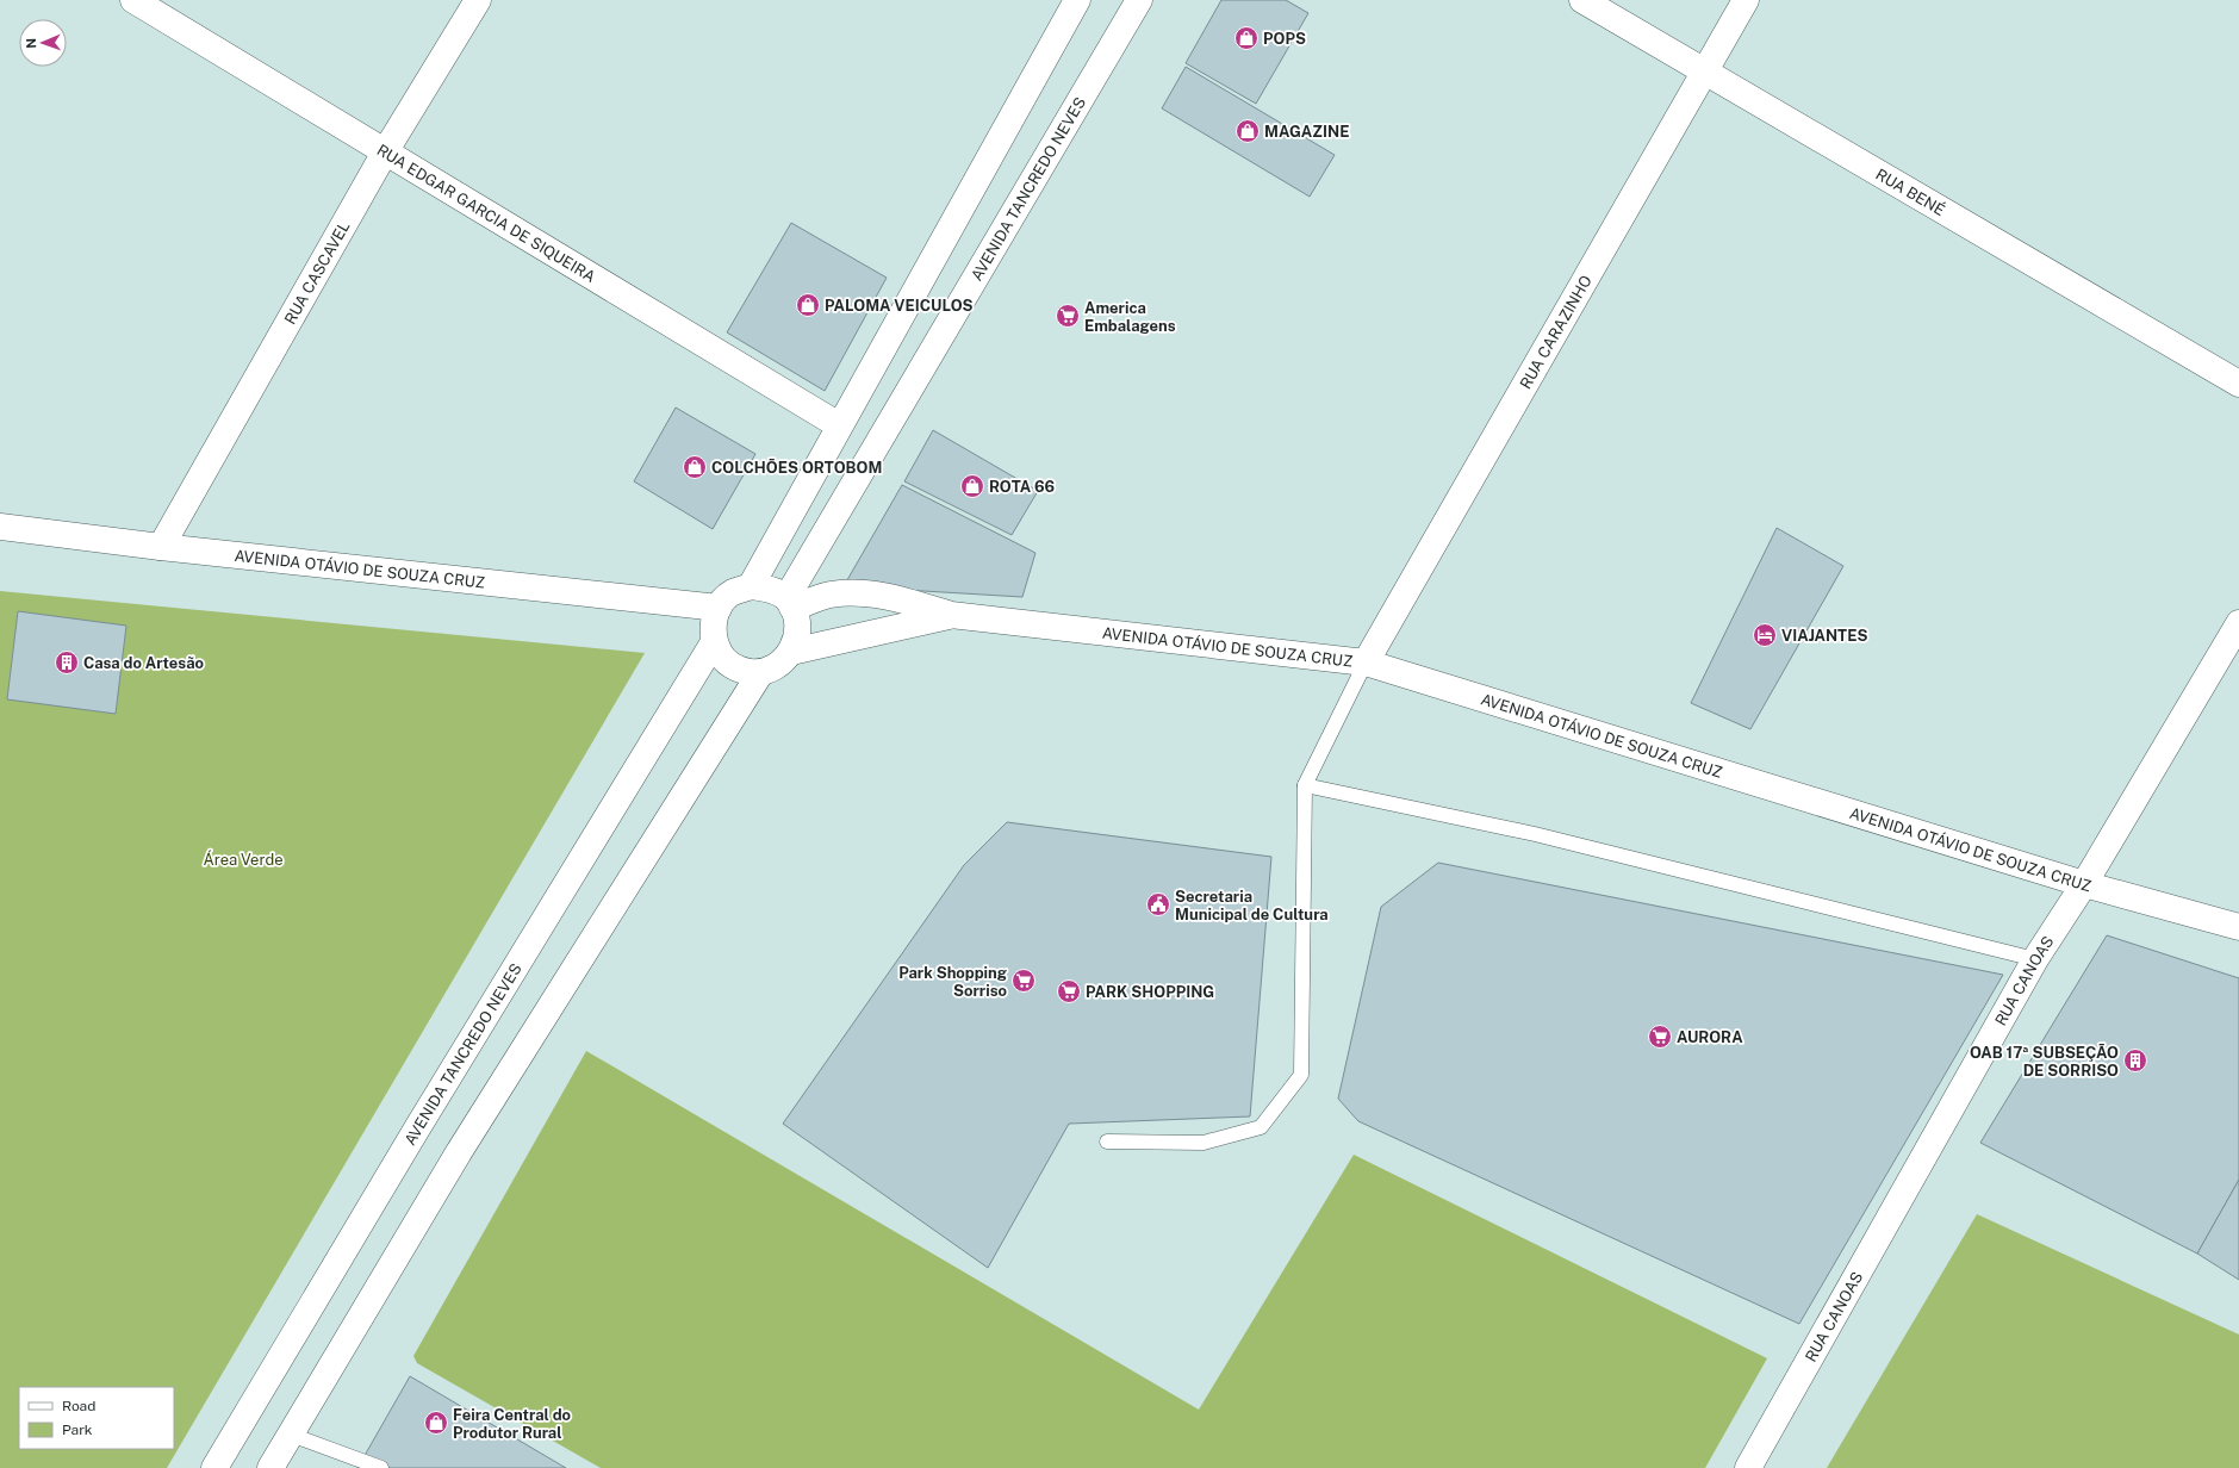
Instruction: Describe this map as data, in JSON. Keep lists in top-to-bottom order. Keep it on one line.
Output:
{"streets":{"street":["AVENIDA TANCREDO NEVES","RUA BENÉ","RUA EDGAR GARCIA DE SIQUEIRA","RUA CASCAVEL","RUA CARAZINHO","AVENIDA OTÁVIO DE SOUZA CRUZ","RUA CANOAS"]},"crossings":[["AVENIDA TANCREDO NEVES","AVENIDA OTÁVIO DE SOUZA CRUZ"],["RUA BENÉ","RUA CARAZINHO"],["RUA EDGAR GARCIA DE SIQUEIRA","RUA CASCAVEL"],["RUA CASCAVEL","AVENIDA OTÁVIO DE SOUZA CRUZ"],["RUA CARAZINHO","AVENIDA OTÁVIO DE SOUZA CRUZ"],["AVENIDA OTÁVIO DE SOUZA CRUZ","RUA CANOAS"]],"parks":["Área Verde"],"places":{"shop":["POPS","MAGAZINE","PALOMA VEICULOS","COLCHÕES ORTOBOM","ROTA 66","Feira Central do Produtor Rural"],"supermarket":["America Embalagens","Park Shopping Sorriso","PARK SHOPPING","AURORA"],"hotel":["VIAJANTES"],"building":["Casa do Artesão","OAB 17ª SUBSEÇÃO DE SORRISO"],"public building":["Secretaria Municipal de Cultura"]},"legend":["Road","Park"],"north":"left"}
